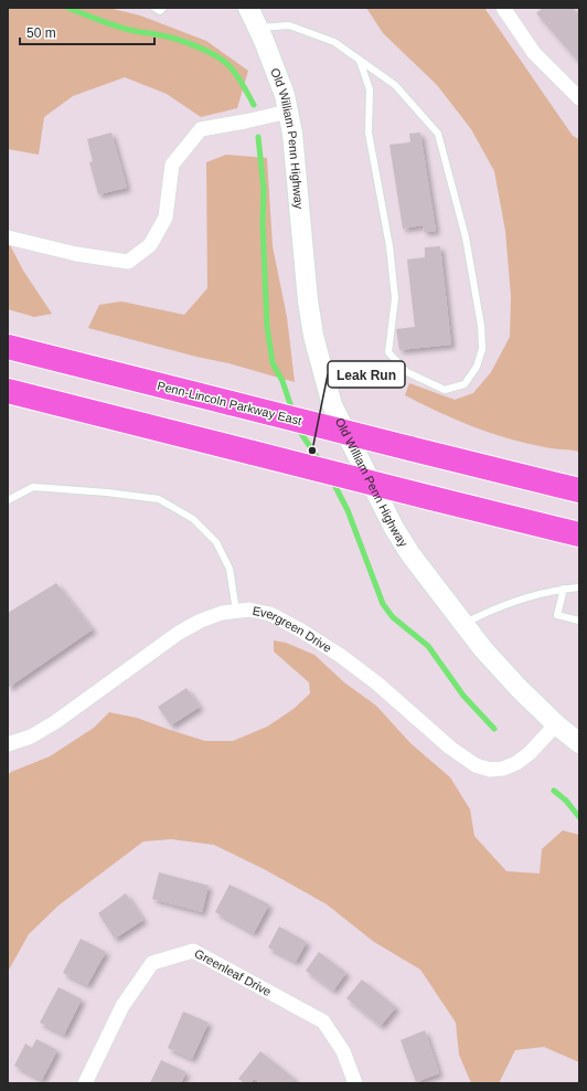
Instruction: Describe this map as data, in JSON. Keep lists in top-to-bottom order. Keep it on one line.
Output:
{"streets":{"highway":["Penn-Lincoln Parkway East"],"main road":["Old William Penn Highway"],"street":["Evergreen Drive","Greenleaf Drive"]},"crossings":[["Old William Penn Highway","Evergreen Drive"]],"places":["Leak Run"],"scale_bar":"50 m"}
